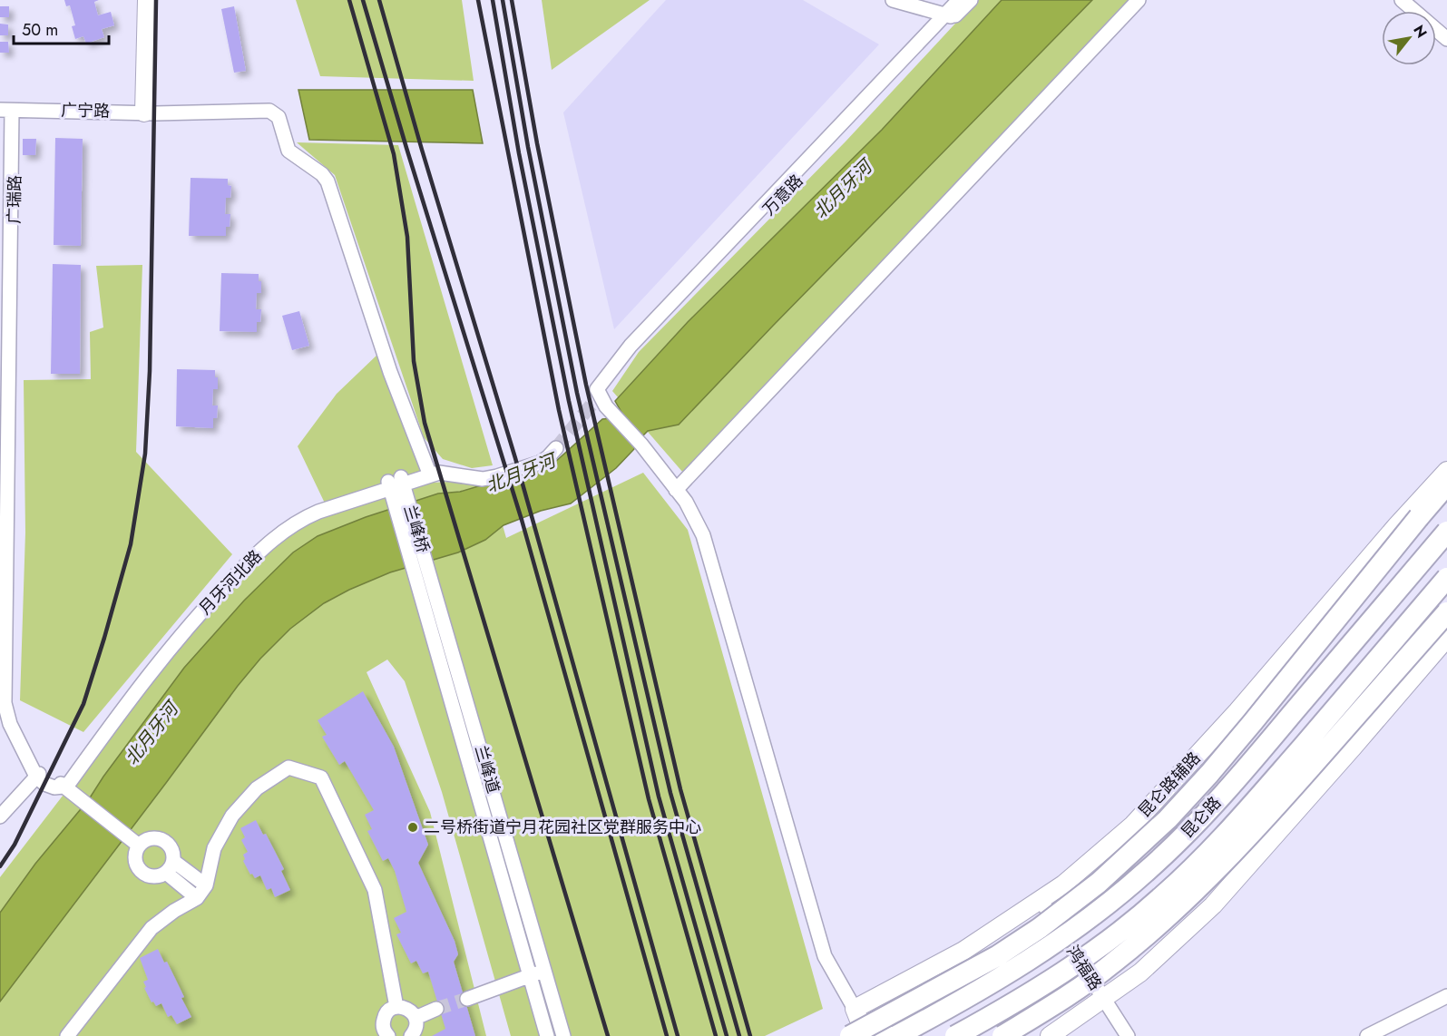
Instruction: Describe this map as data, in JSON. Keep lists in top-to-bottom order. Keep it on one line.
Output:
{"streets":{"highway":["昆仑路"],"main road":["昆仑路辅路"],"street":["广宁路","万意路","广瑞路","兰峰桥","月牙河北路","兰峰道","鸿福路"]},"crossings":[["广宁路","广瑞路"],["广宁路","月牙河北路"],["兰峰桥","月牙河北路"],["兰峰桥","兰峰道"],["昆仑路辅路","鸿福路"]],"water":["北月牙河"],"places":["二号桥街道宁月花园社区党群服务中心"],"scale_bar":"50 m","north":"top right"}
